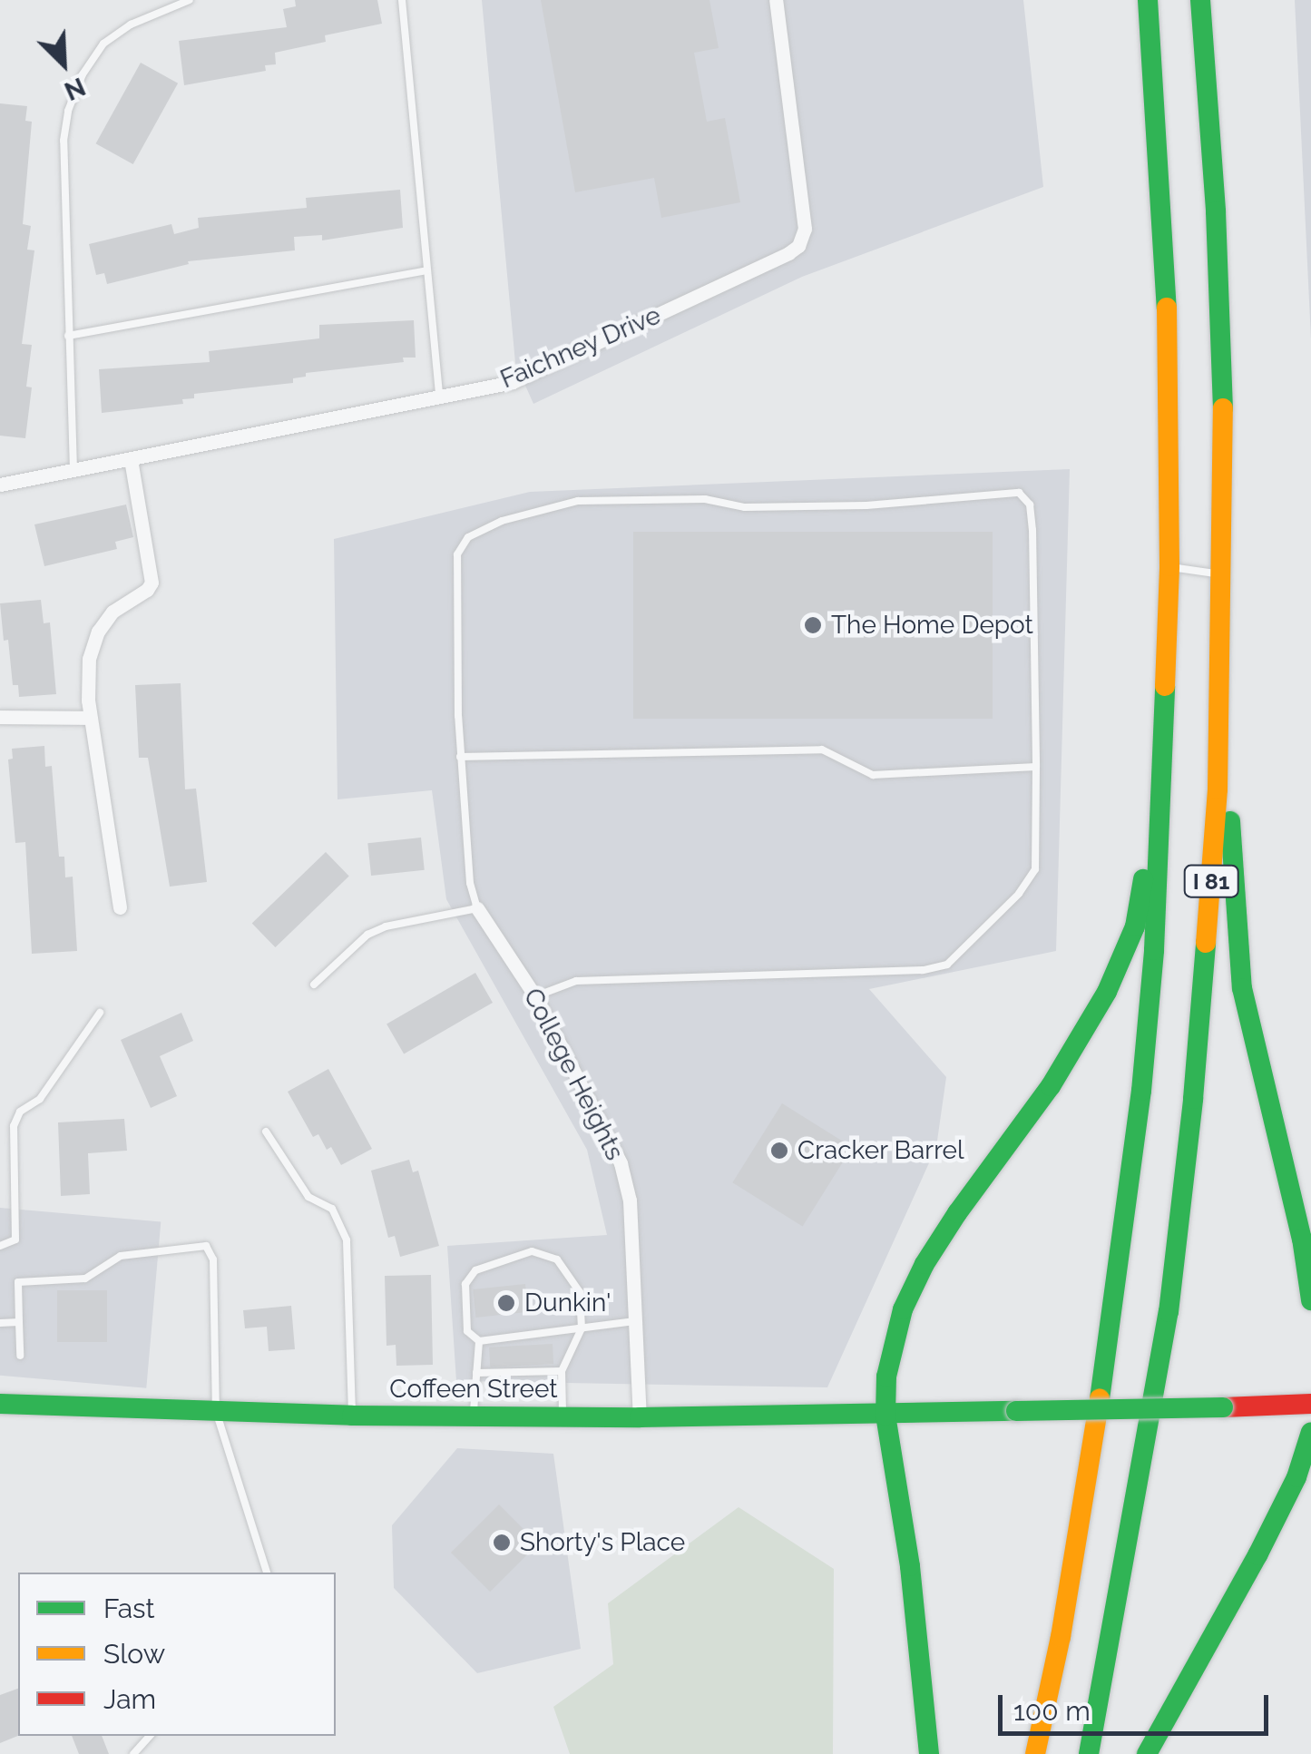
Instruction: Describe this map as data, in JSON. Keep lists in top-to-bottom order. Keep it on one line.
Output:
{"streets":{"main road":["I 81","Coffeen Street"],"street":["Faichney Drive","College Heights"]},"crossings":[["College Heights","Coffeen Street"]],"places":["The Home Depot","Cracker Barrel","Dunkin'","Shorty's Place"],"legend":["Fast","Slow","Jam"],"scale_bar":"100 m","north":"bottom right"}
